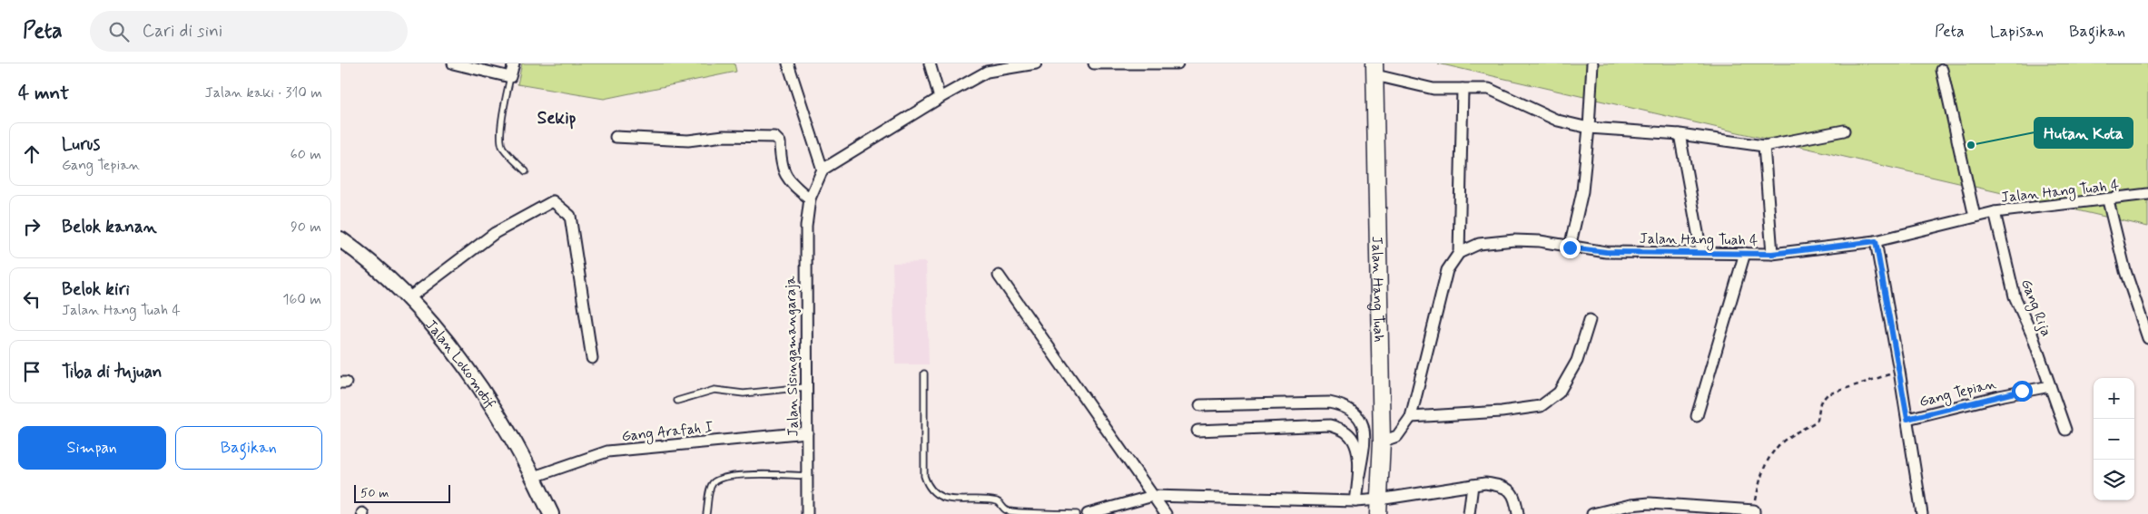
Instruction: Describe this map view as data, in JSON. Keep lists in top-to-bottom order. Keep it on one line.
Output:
{"streets":{"main road":["Jalan Hang Tuah"],"street":["Jalan Hang Tuah 4","Gang Rija","Jalan Sisingamangaraja","Jalan Lokomotif","Gang Tepian","Gang Arafah I"]},"crossings":[["Jalan Hang Tuah 4","Gang Rija"],["Gang Rija","Gang Tepian"],["Jalan Sisingamangaraja","Gang Arafah I"],["Jalan Lokomotif","Gang Arafah I"]],"districts":["Sekip"],"places":["Hutan Kota"],"scale_bar":"50 m","page":{"header":"Peta","search":"Cari di sini","nav":["Peta","Lapisan","Bagikan"],"heading":["4 mnt","Jalan kaki · 310 m"],"list":[["Lurus","Gang Tepian","60 m"],["Belok kanan","90 m"],["Belok kiri","Jalan Hang Tuah 4","160 m"],"Tiba di tujuan"],"map_buttons":["+","−"],"buttons":["Simpan","Bagikan"],"scale":"50 m"}}
